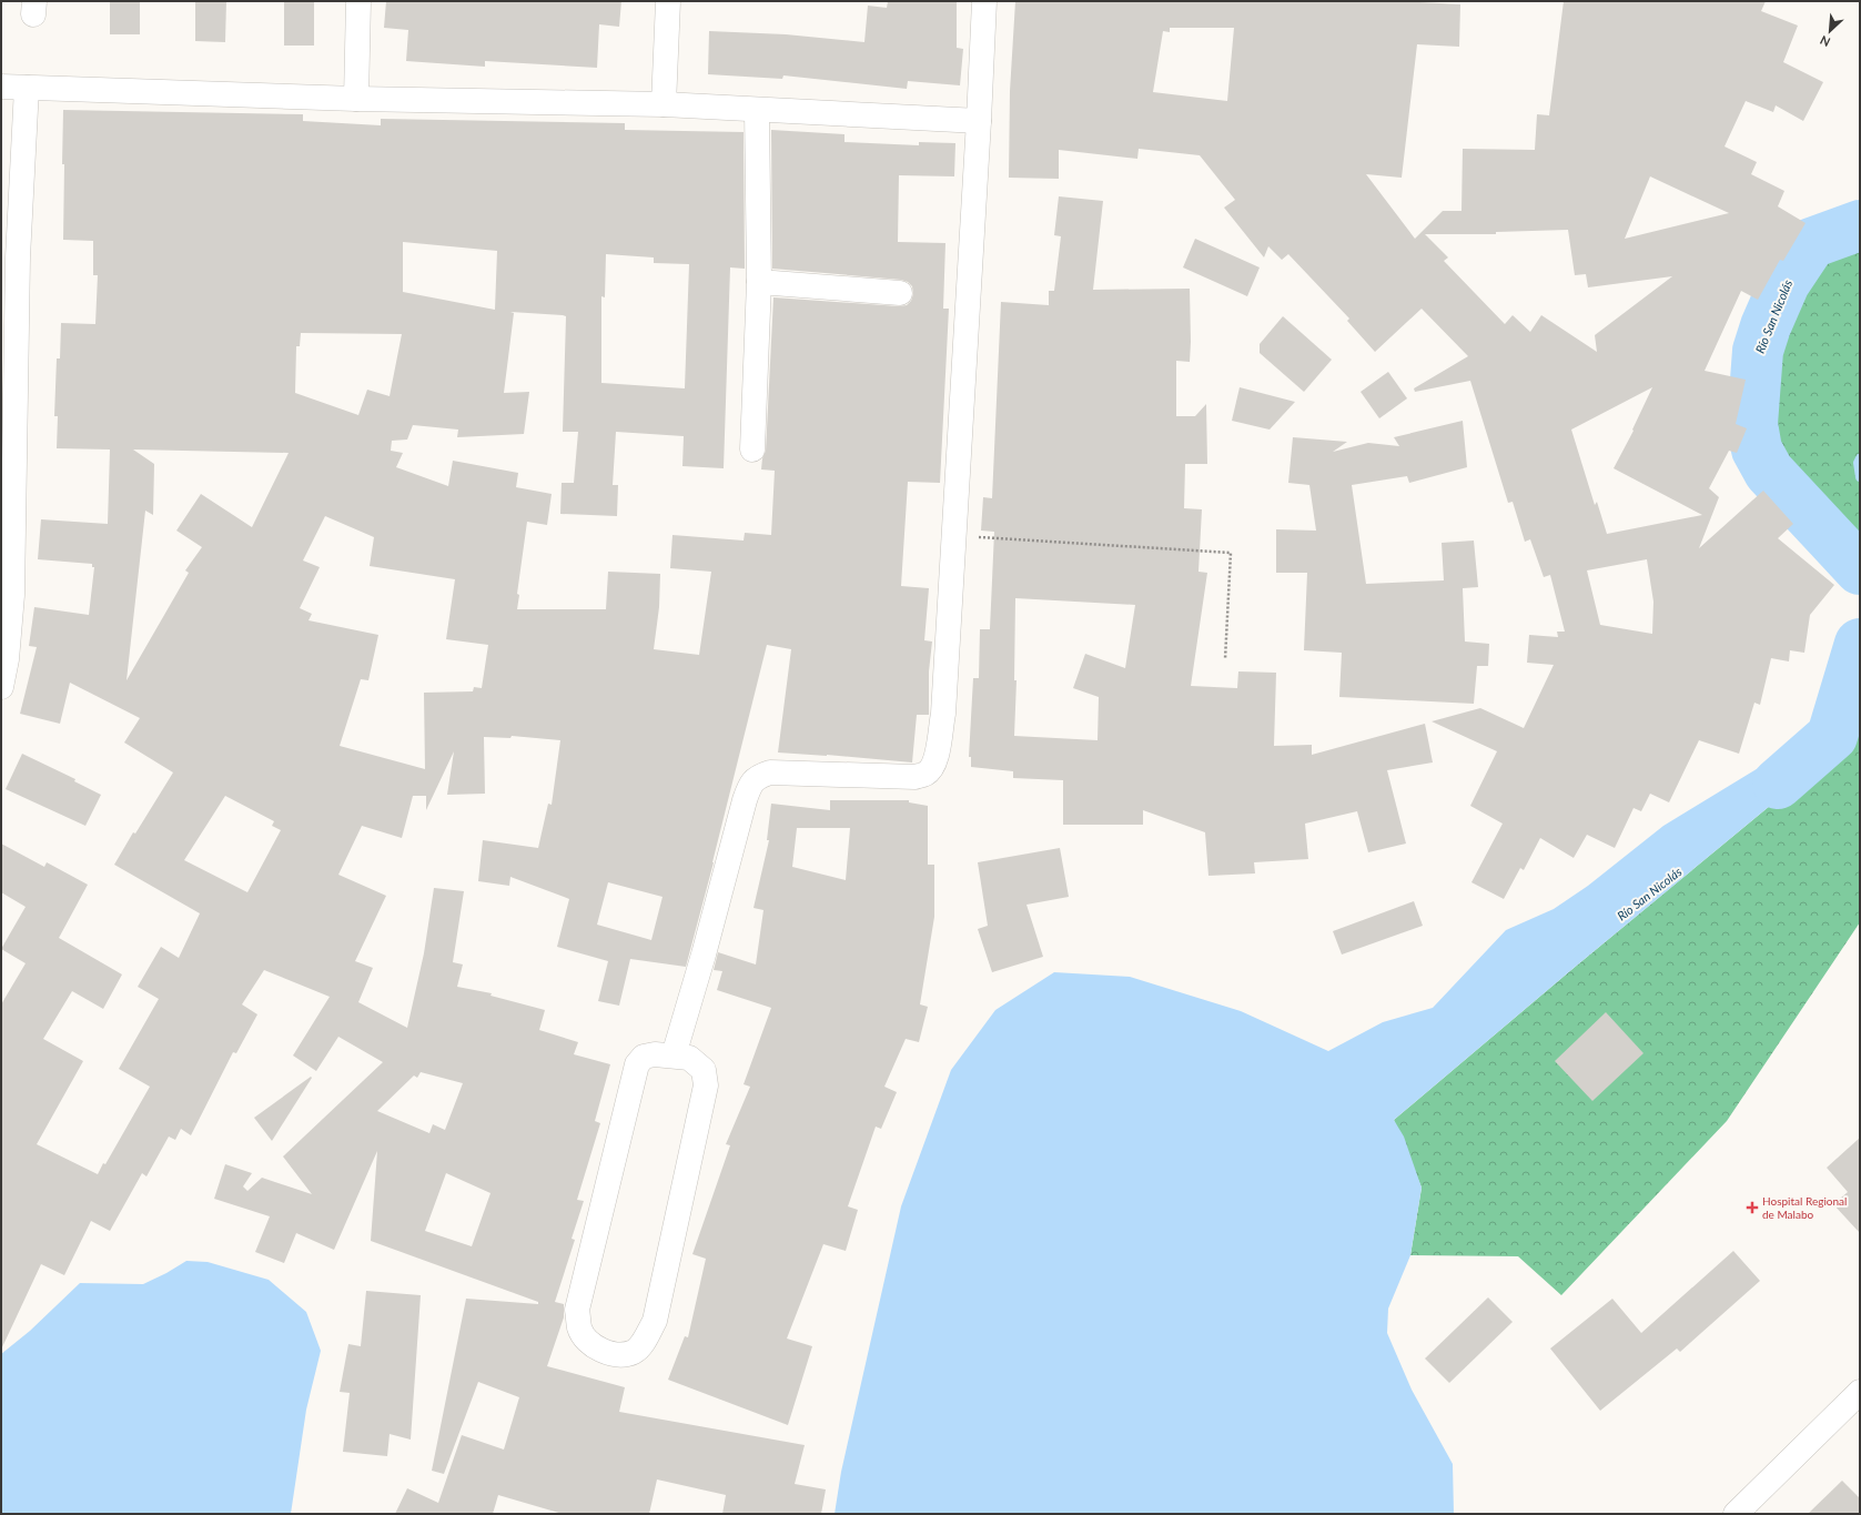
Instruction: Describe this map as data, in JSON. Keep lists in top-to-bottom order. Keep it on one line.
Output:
{"water":["Río San Nicolás"],"places":{"health":["Hospital Regional de Malabo"]},"north":"bottom left"}
